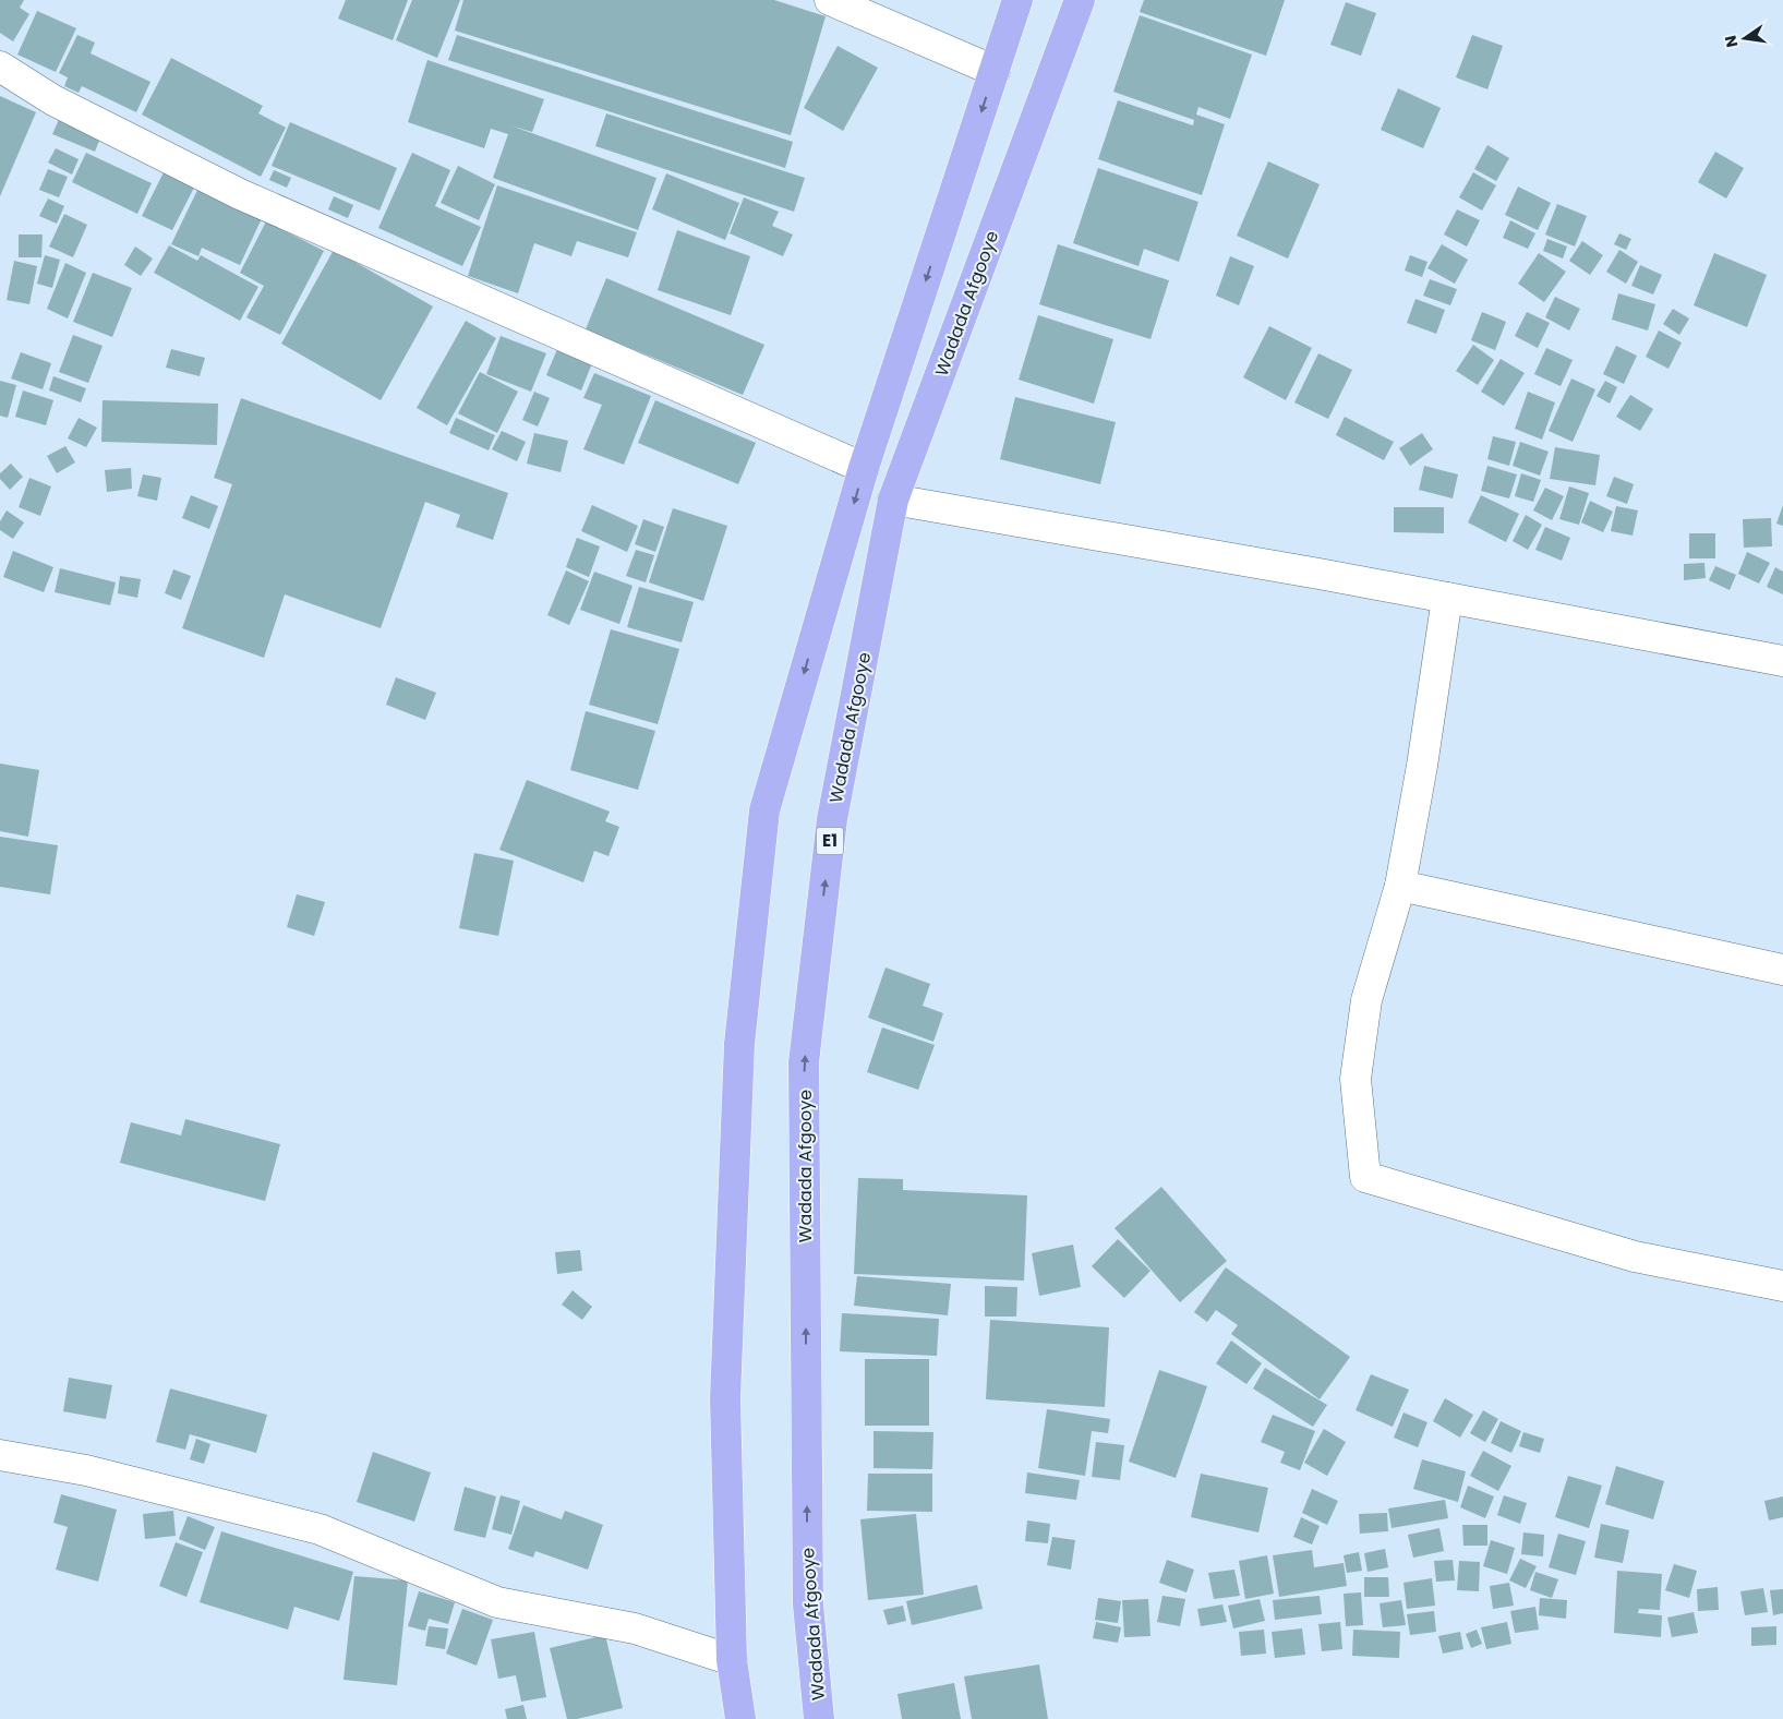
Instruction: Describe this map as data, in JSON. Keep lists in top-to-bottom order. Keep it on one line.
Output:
{"streets":{"highway":["Wadada Afgooye","E1"]},"north":"left"}
